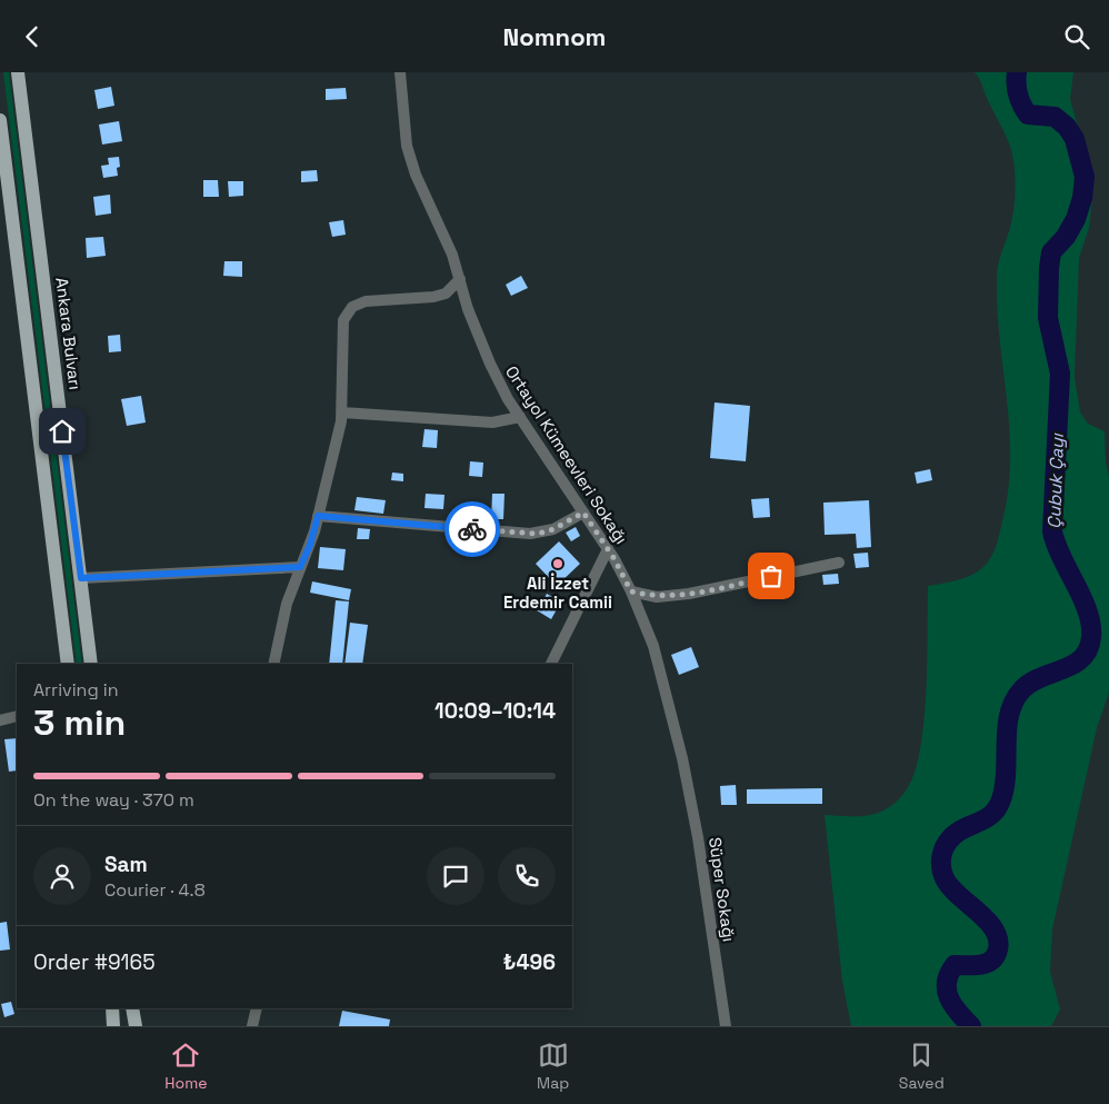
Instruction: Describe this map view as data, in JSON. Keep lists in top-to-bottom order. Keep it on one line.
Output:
{"streets":{"main road":["Ankara Bulvarı"],"street":["Ortayol Kümeevleri Sokağı","Süper Sokağı"]},"crossings":[["Ortayol Kümeevleri Sokağı","Süper Sokağı"]],"water":["Çubuk Çayı"],"places":["Ali İzzet Erdemir Camii"],"page":{"header":"Nomnom","heading":["3 min","Arriving in","10:09–10:14"],"panel":["Sam","Courier · 4.8","Order #9165","₺496"],"bar":"On the way · 370 m","tabs":["Home","Map","Saved"]}}
